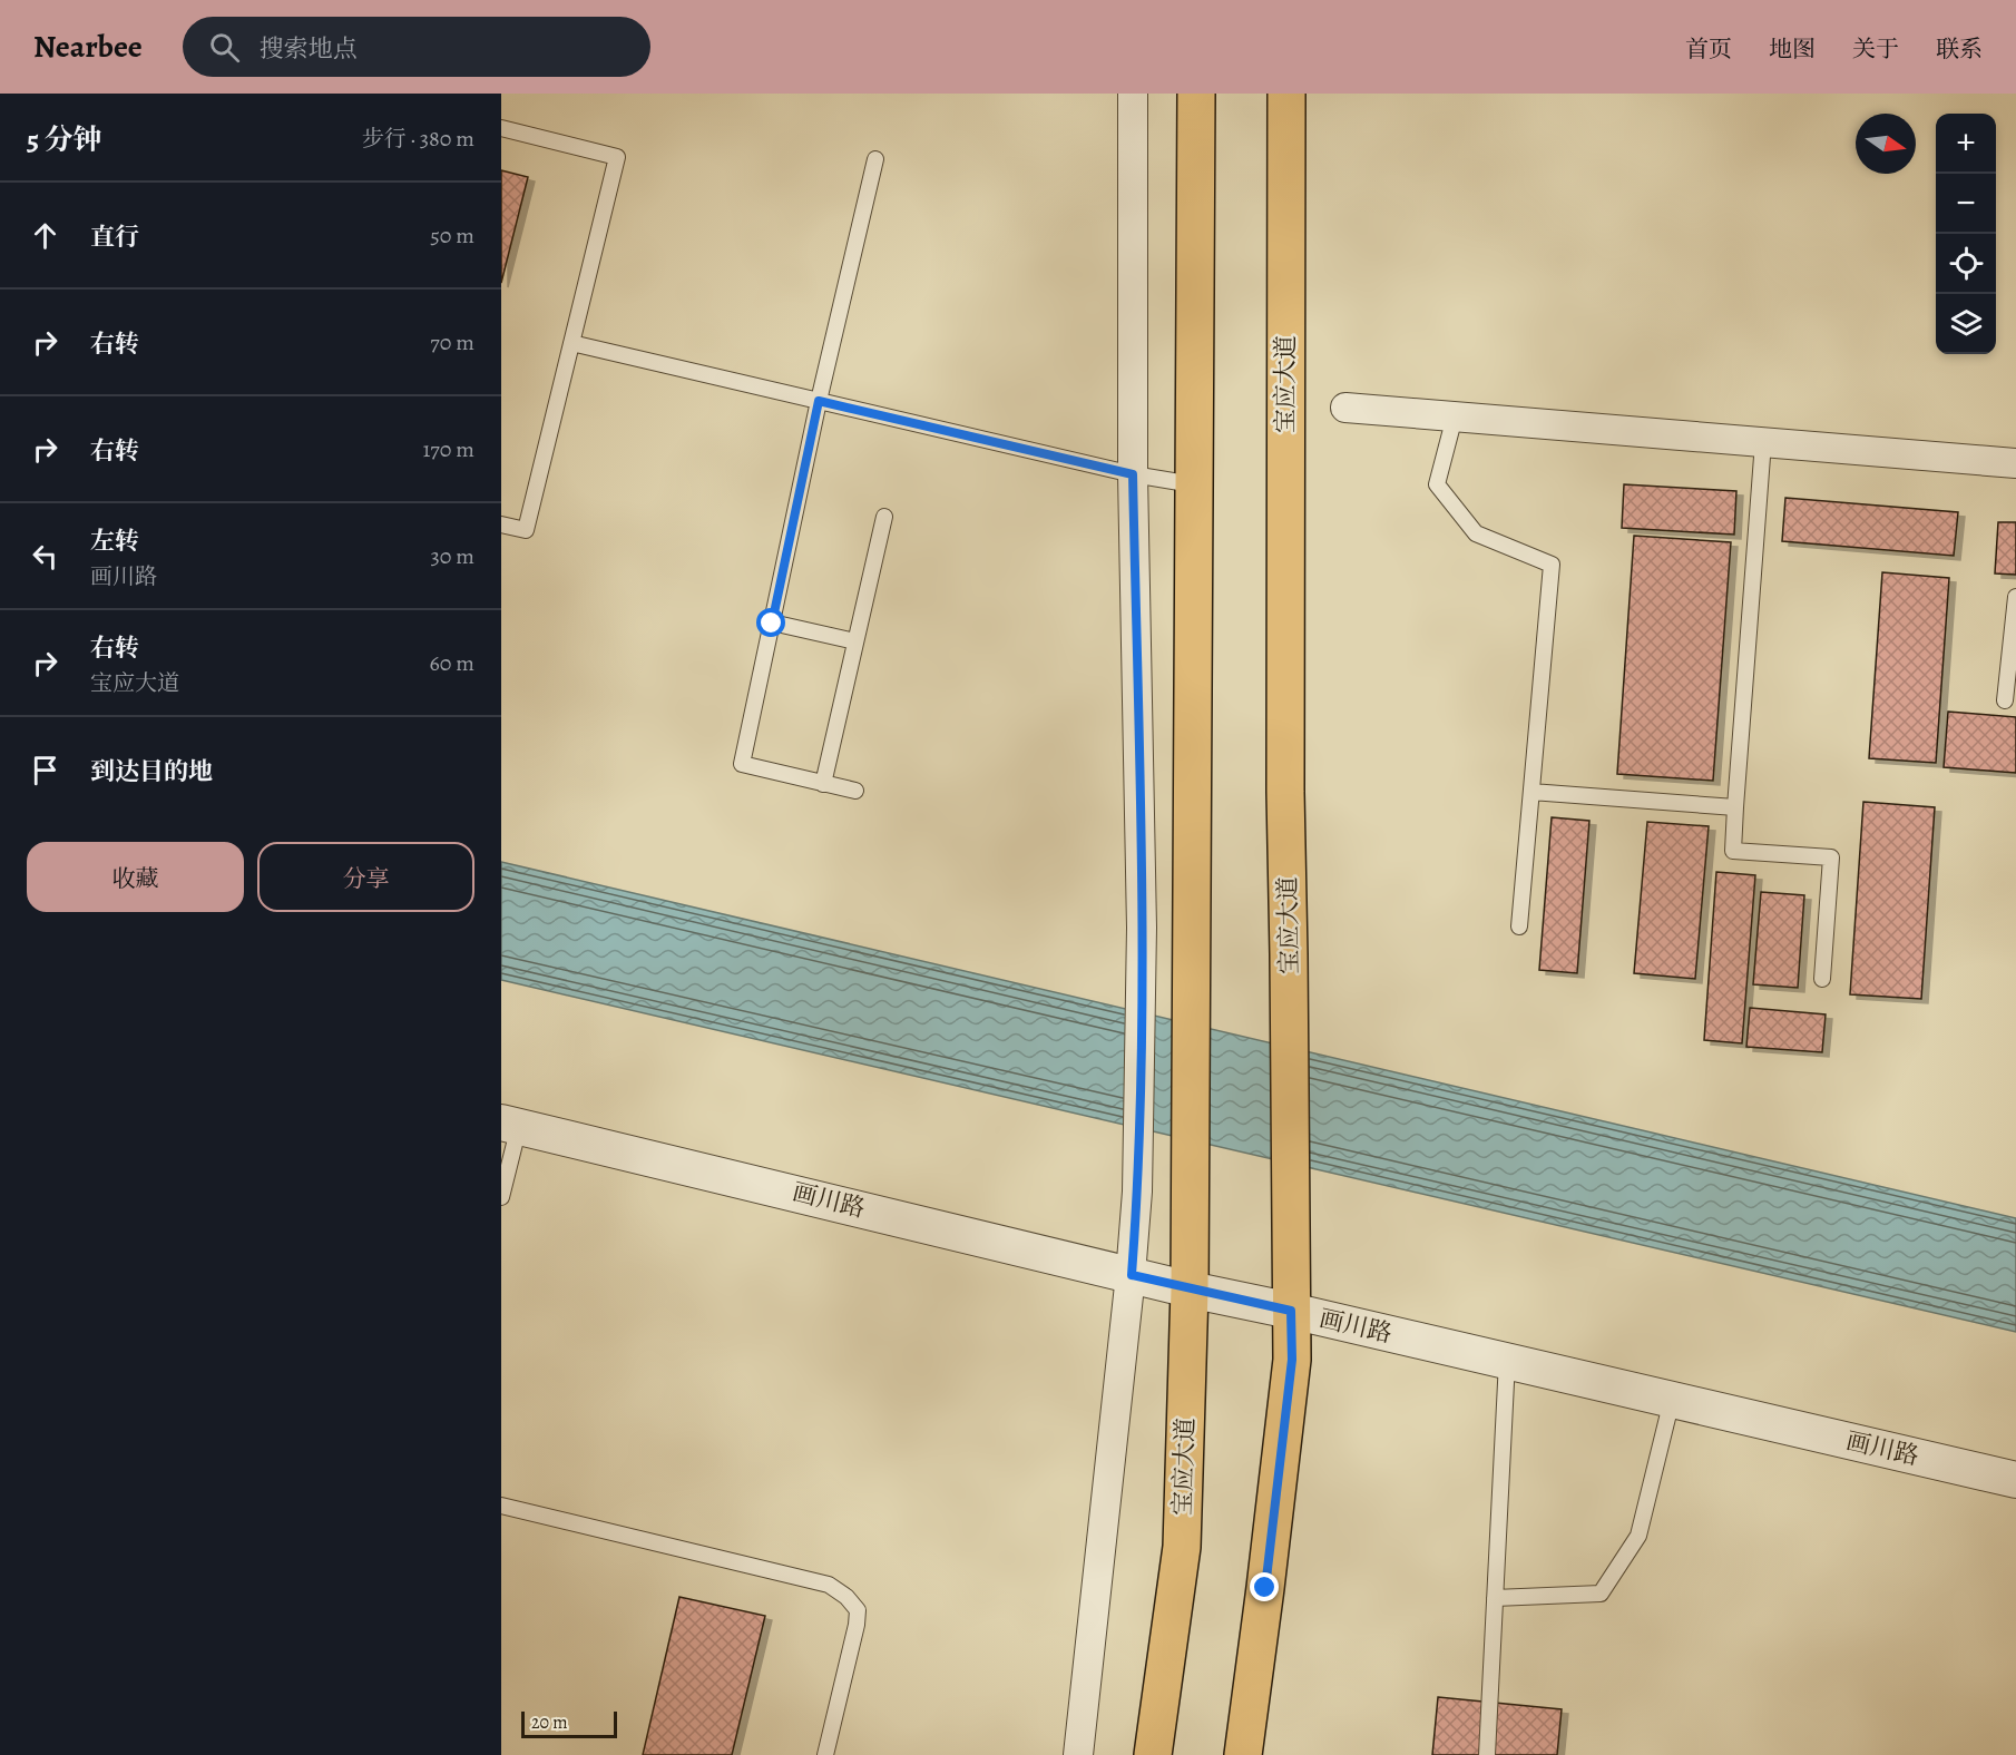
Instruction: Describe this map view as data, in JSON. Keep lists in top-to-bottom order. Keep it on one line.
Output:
{"streets":{"main road":["宝应大道"],"street":["画川路"]},"crossings":[["宝应大道","画川路"]],"scale_bar":"20 m","north":"right","page":{"header":"Nearbee","search":"搜索地点","nav":["首页","地图","关于","联系"],"heading":["5 分钟","步行 · 380 m"],"map_buttons":["+","−"],"list":[["直行","50 m"],["右转","70 m"],["右转","170 m"],["左转","画川路","30 m"],["右转","宝应大道","60 m"],"到达目的地"],"buttons":["收藏","分享"],"scale":"20 m"}}
